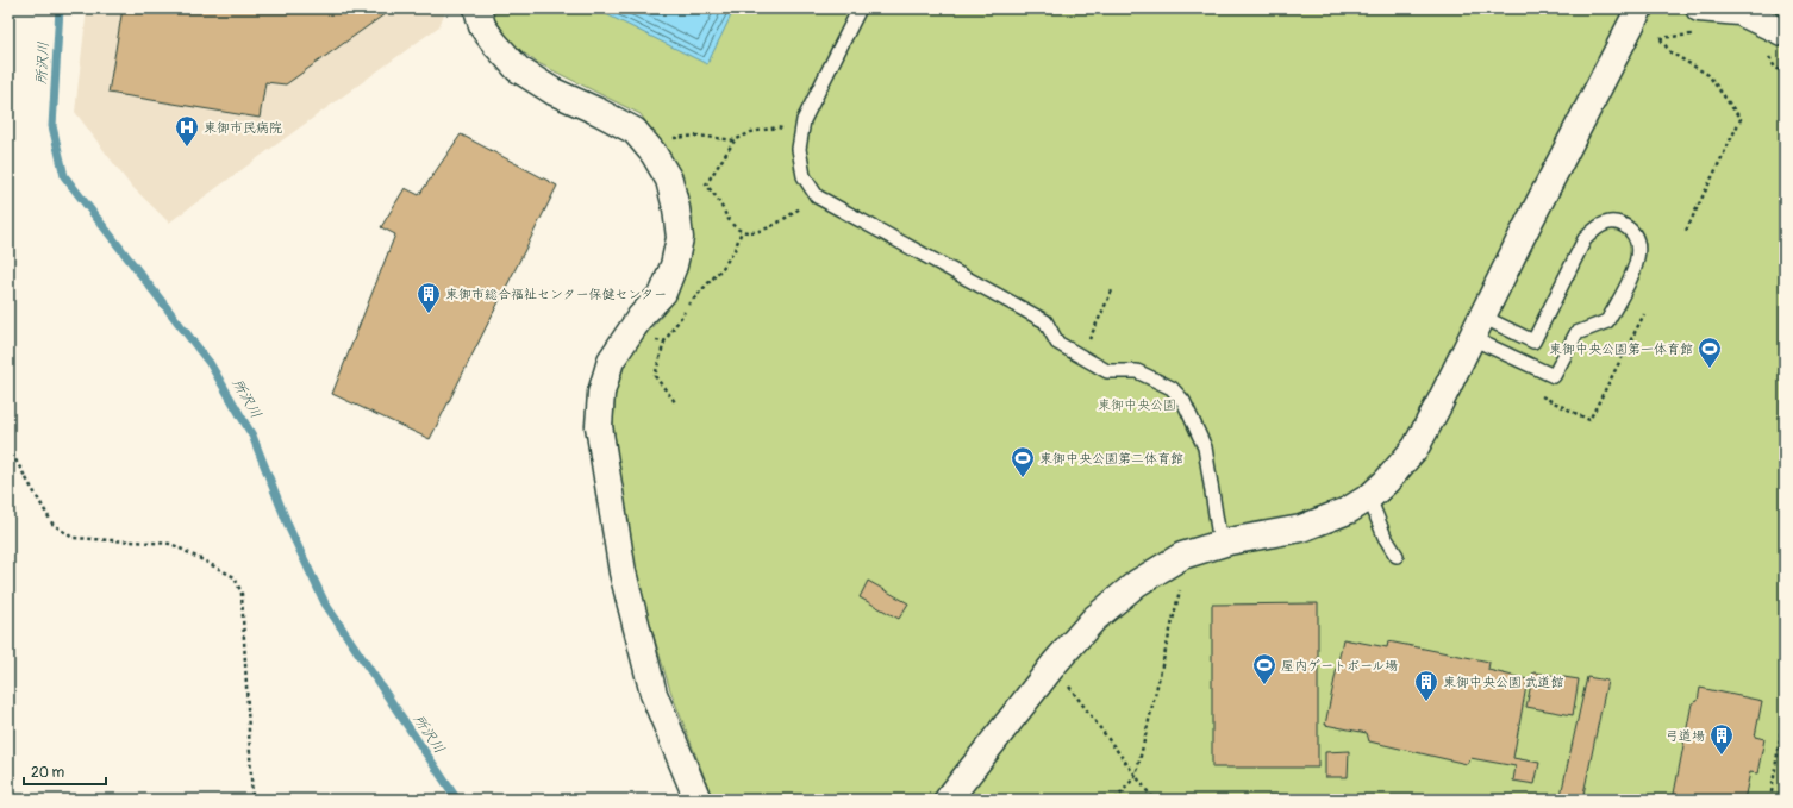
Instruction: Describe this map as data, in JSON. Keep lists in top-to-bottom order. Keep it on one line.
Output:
{"water":["所沢川"],"parks":["東御中央公園"],"places":{"hospital":["東御市民病院"],"building":["東御市総合福祉センター保健センター","東御中央公園 武道館","弓道場"],"sports":["東御中央公園第一体育館","東御中央公園第二体育館","屋内ゲートボール場"]},"scale_bar":"20 m"}
